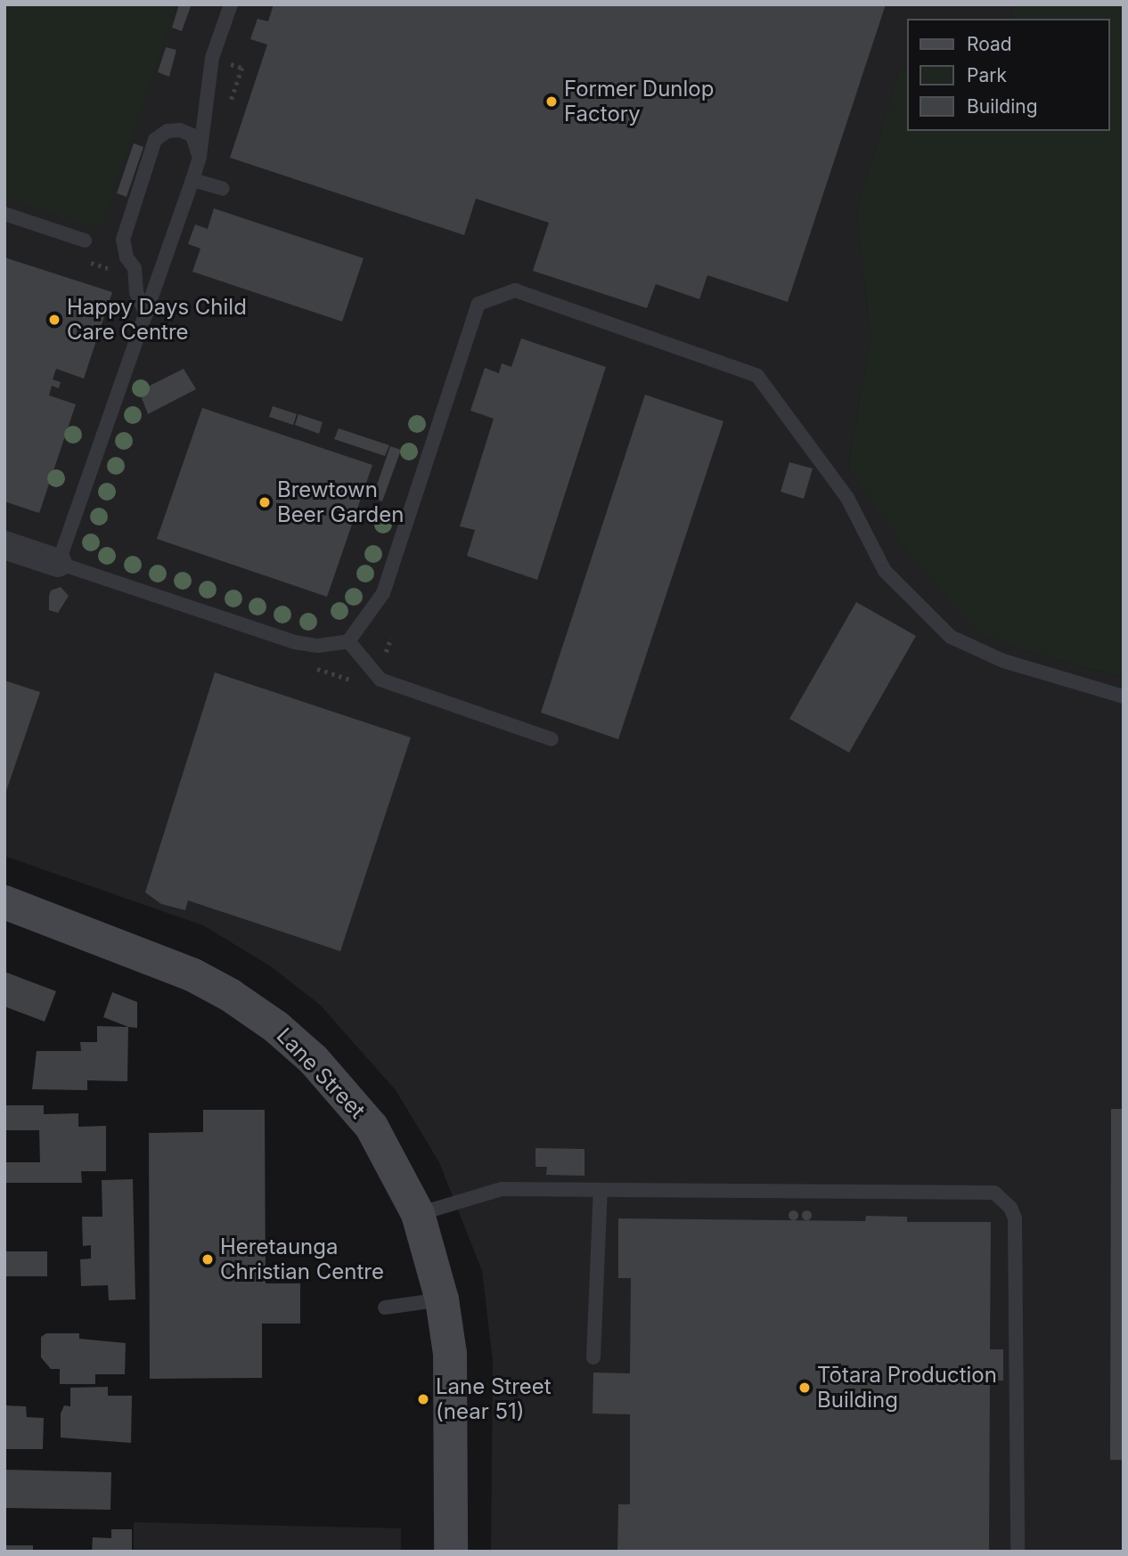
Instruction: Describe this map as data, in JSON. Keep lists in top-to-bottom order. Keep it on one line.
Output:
{"streets":{"street":["Lane Street"]},"places":["Former Dunlop Factory","Happy Days Child Care Centre","Brewtown Beer Garden","Heretaunga Christian Centre","Tōtara Production Building","Lane Street (near 51)"],"legend":["Road","Park","Building"]}
